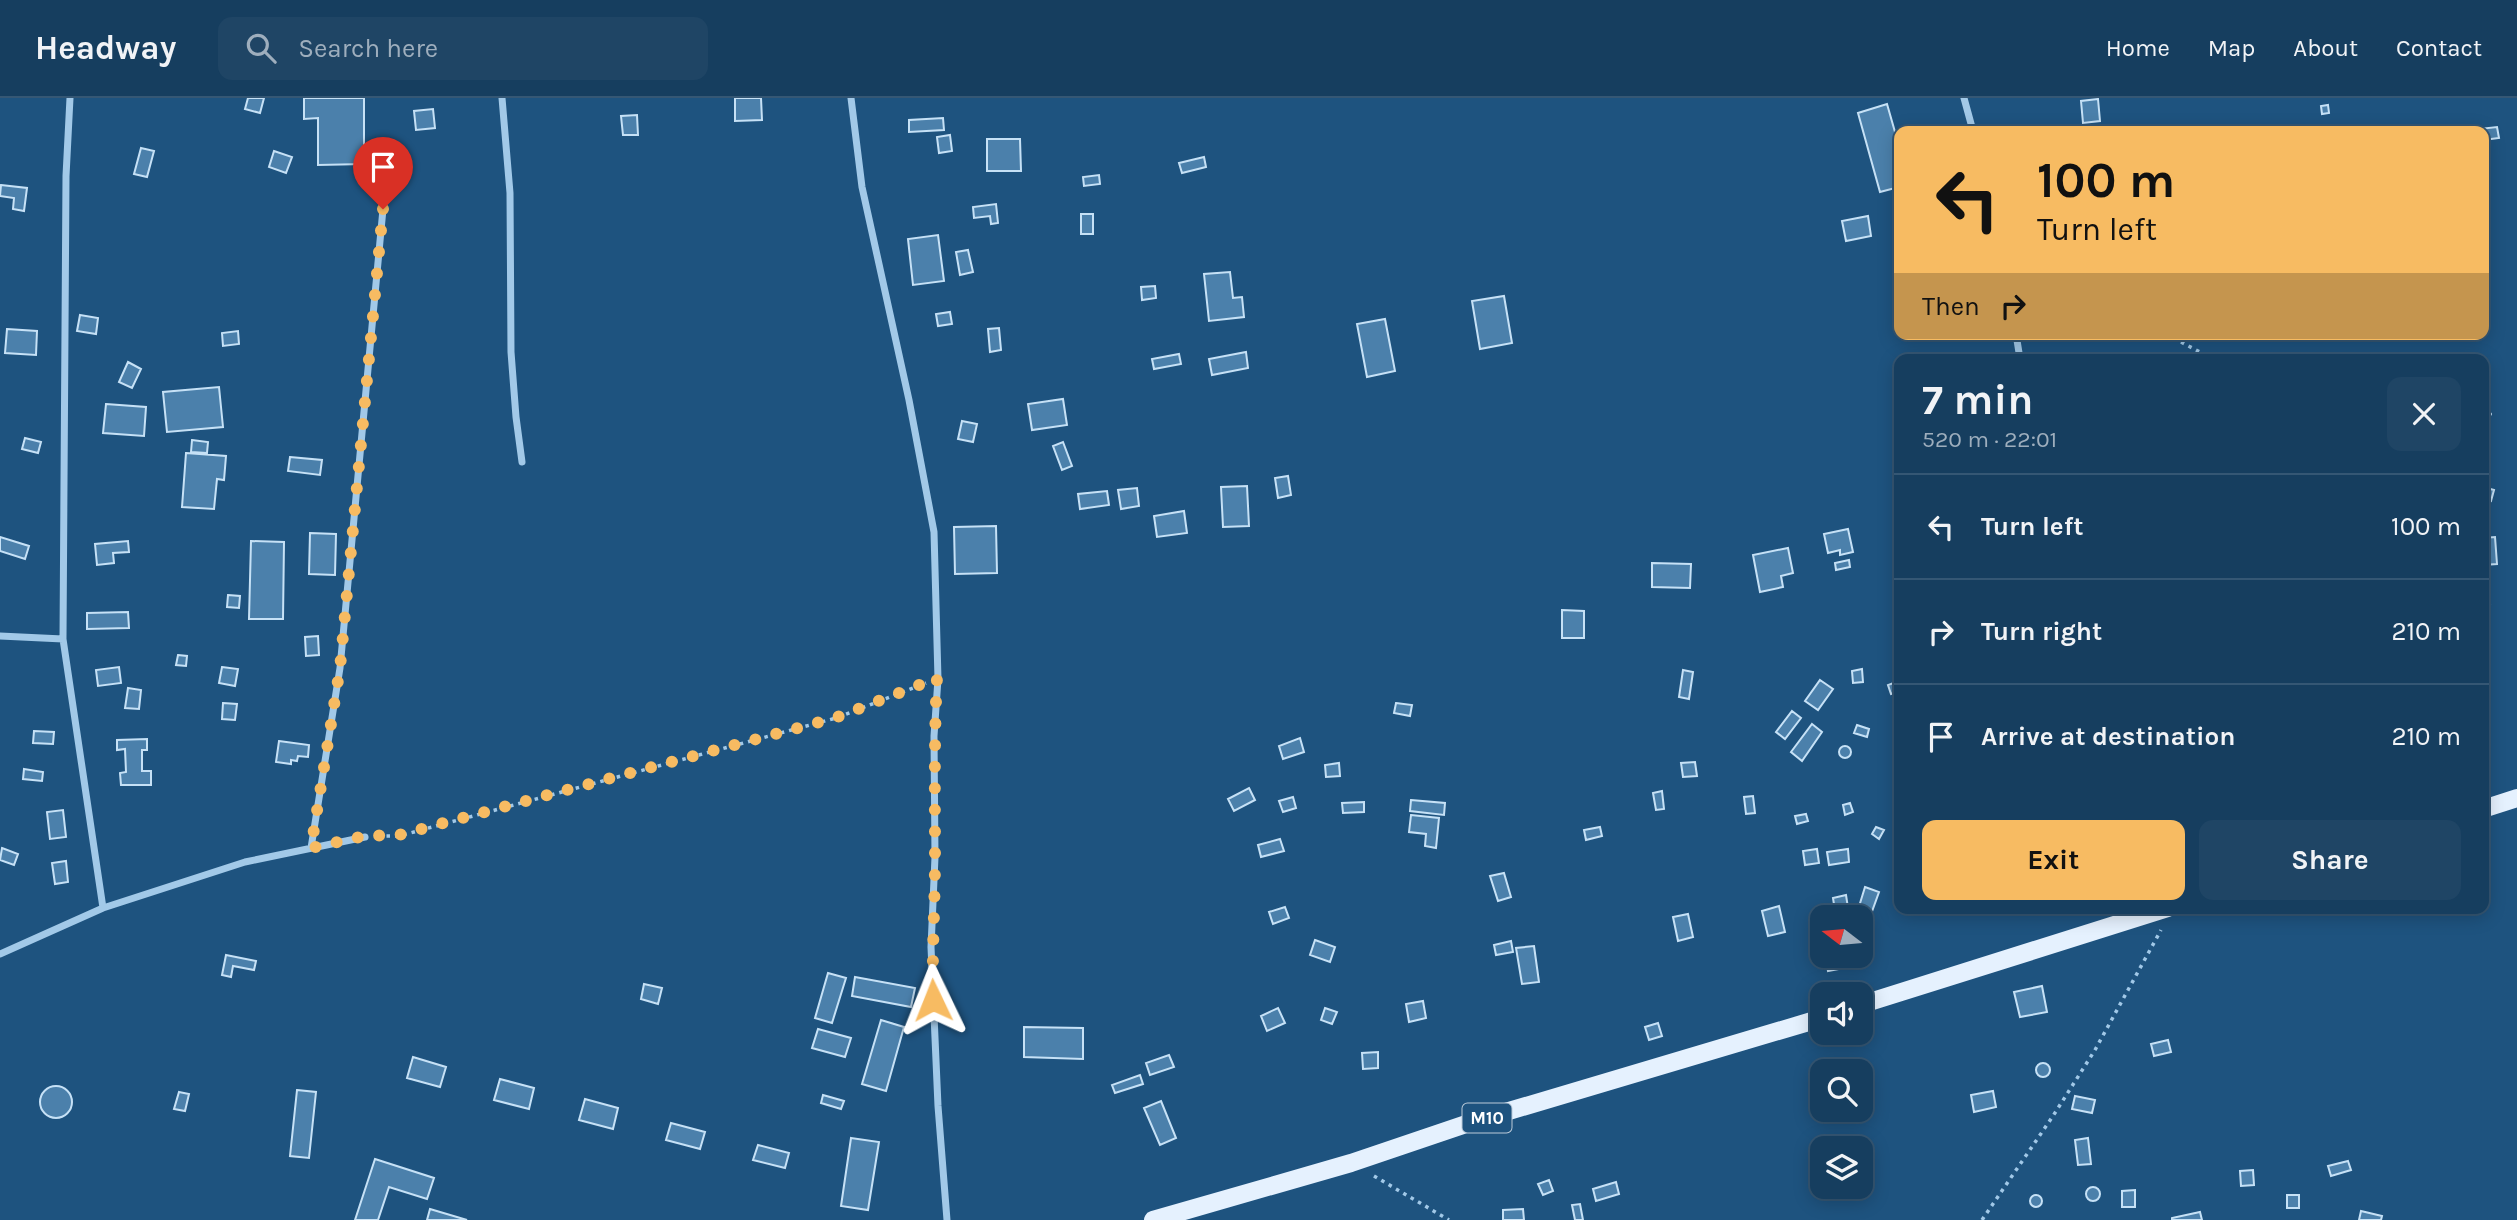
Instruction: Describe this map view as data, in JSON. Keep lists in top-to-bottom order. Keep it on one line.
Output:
{"streets":{"main road":["M10"]},"north":"left","page":{"header":"Headway","search":"Search here","nav":["Home","Map","About","Contact"],"turn":["100 m","Turn left"],"then":"Then","heading":["7 min","520 m · 22:01"],"list":[{"name":"Turn left","value":"100 m"},{"name":"Turn right","value":"210 m"},{"name":"Arrive at destination","value":"210 m"}],"buttons":["Exit","Share"]}}
